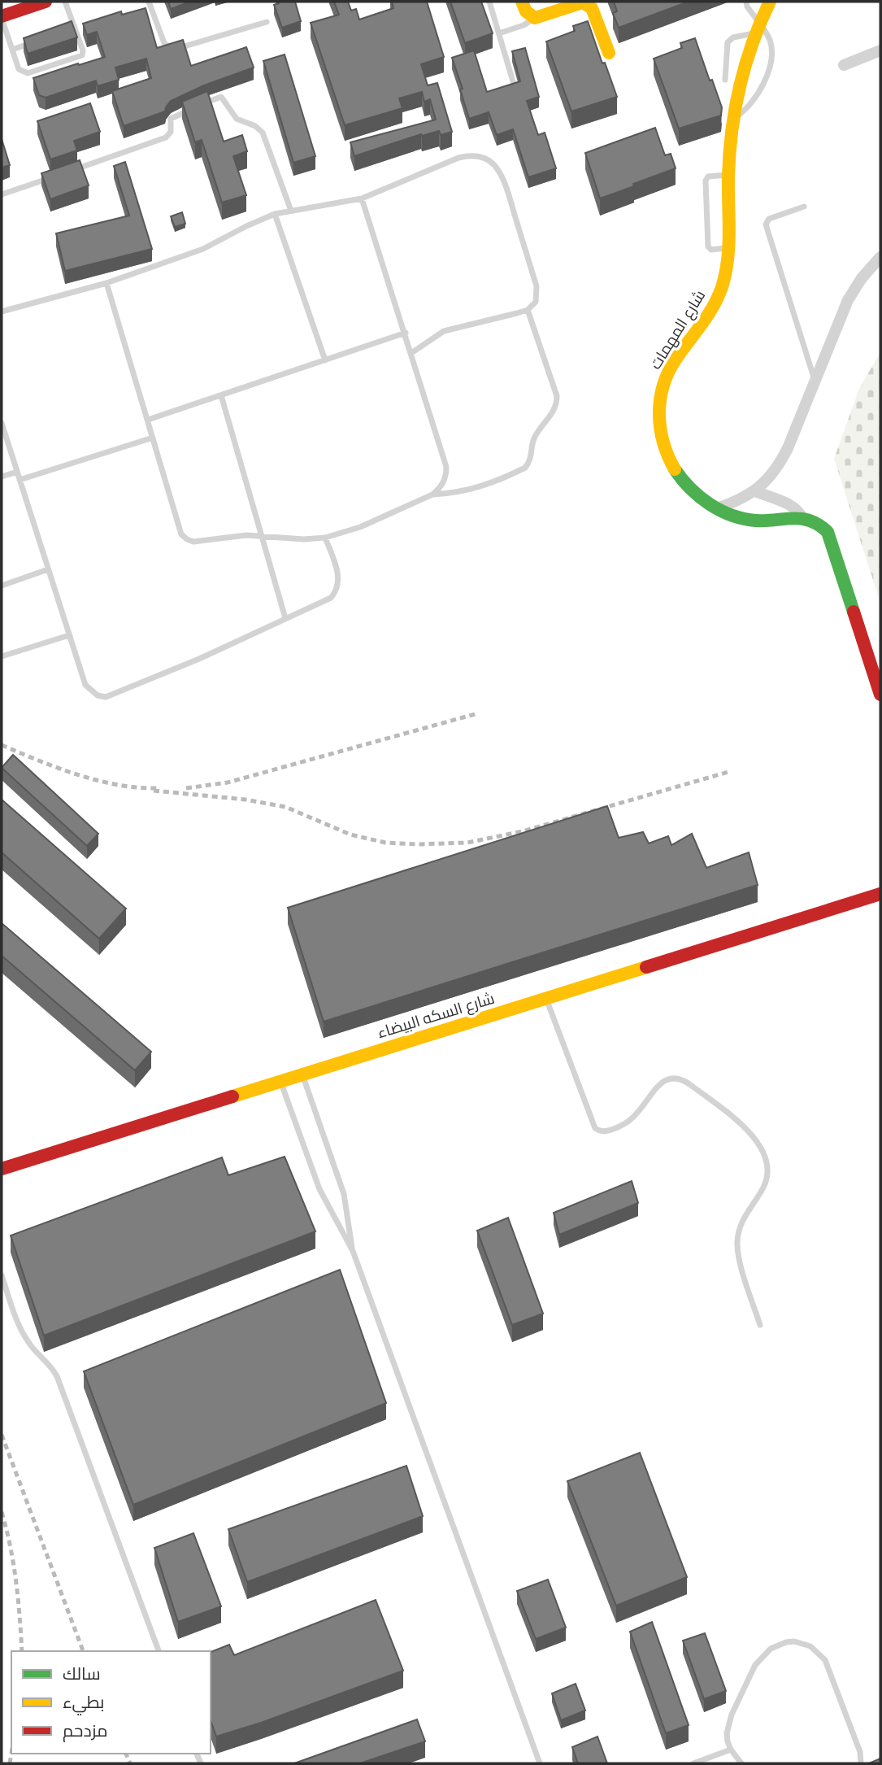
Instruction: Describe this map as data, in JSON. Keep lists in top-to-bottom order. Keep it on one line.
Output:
{"streets":{"street":["شارع المهمات","شارع السكه البيضاء"]},"legend":["سالك","بطيء","مزدحم"]}
